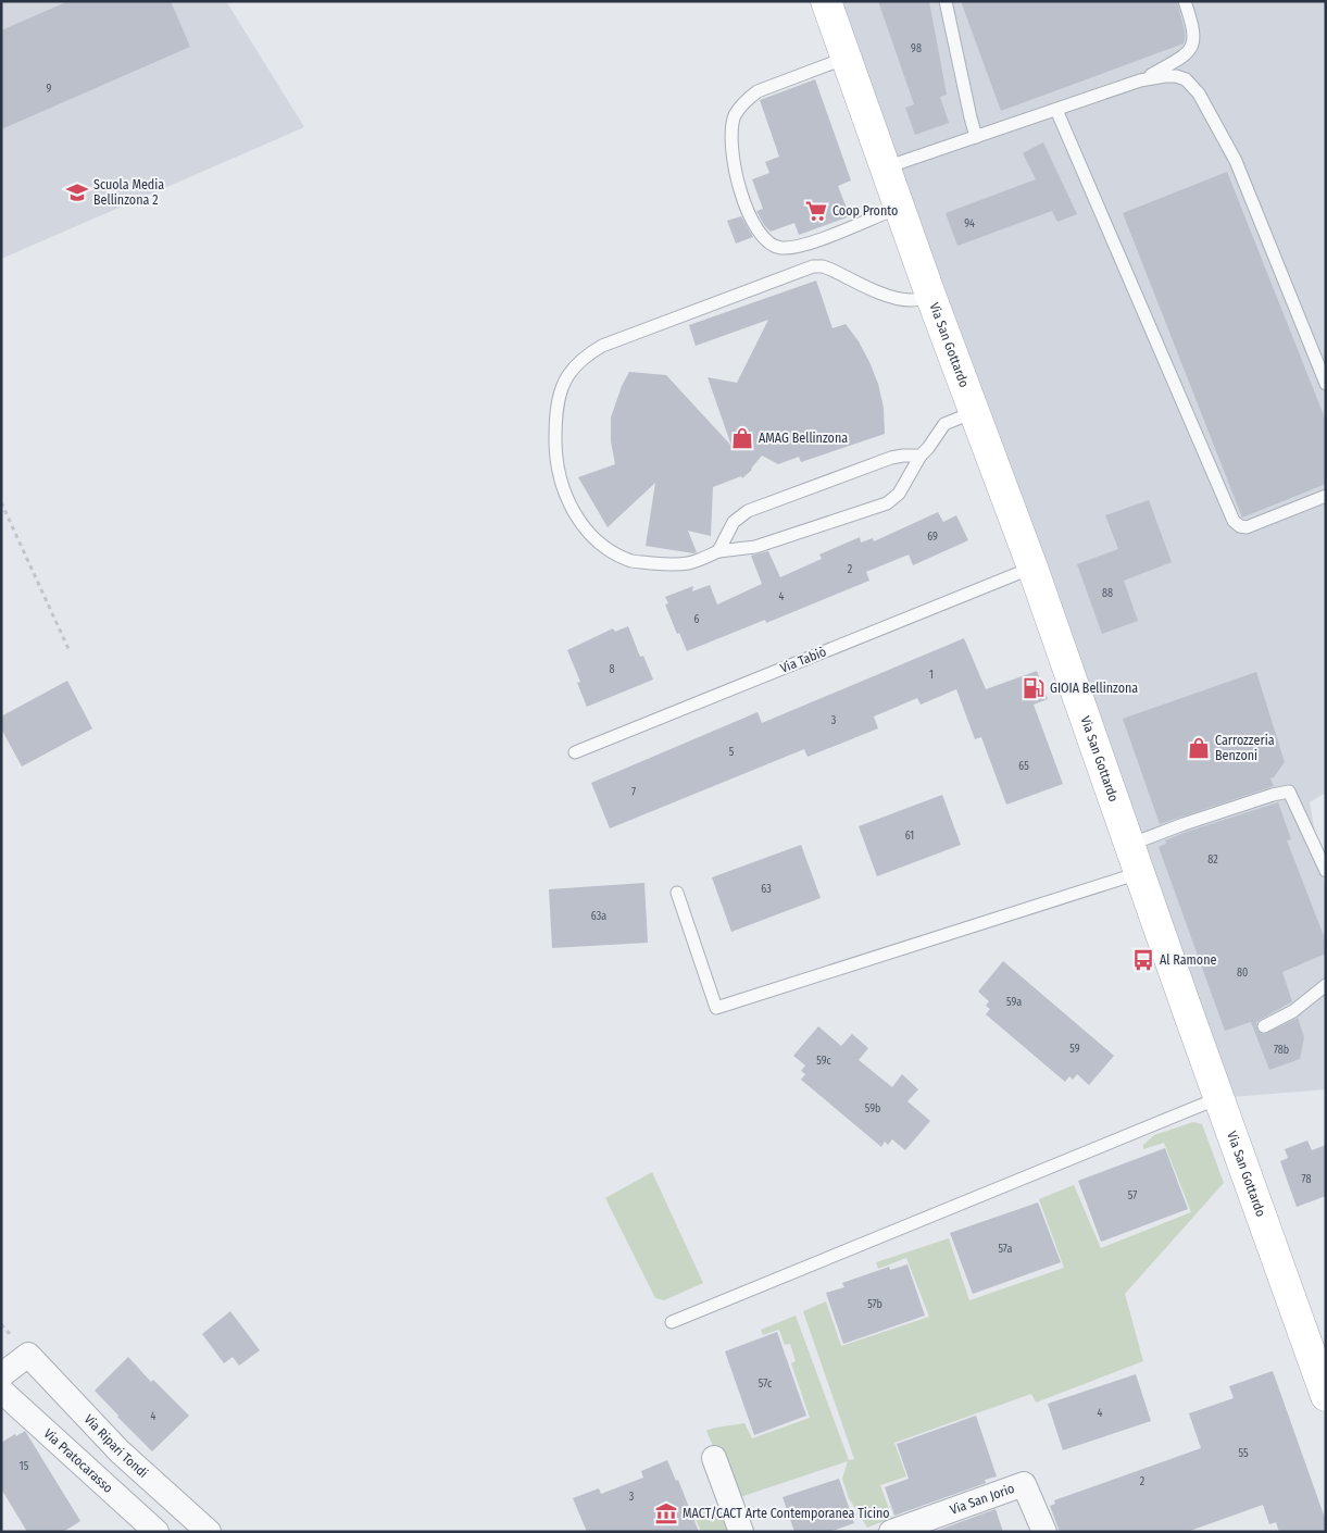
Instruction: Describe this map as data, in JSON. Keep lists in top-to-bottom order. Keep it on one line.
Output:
{"streets":{"main road":["Via San Gottardo"],"street":["Via Ripari Tondi","Via Pratocarasso","Via San Jorio"],"lane":["Via Tabiò"]},"crossings":[["Via San Gottardo","Via Tabiò"]],"places":{"school or university":["Scuola Media Bellinzona 2"],"supermarket":["Coop Pronto"],"shop":["AMAG Bellinzona","Carrozzeria Benzoni"],"fuel station":["GIOIA Bellinzona"],"bus stop":["Al Ramone"],"museum":["MACT/CACT Arte Contemporanea Ticino"]},"house_numbers":["98","9","94","69","2","88","4","6","8","1","3","5","65","7","61","82","63","63a","80","59a","59","78b","59c","59b","78","57","57a","57b","57c","4","4","55","15","2","3"]}
